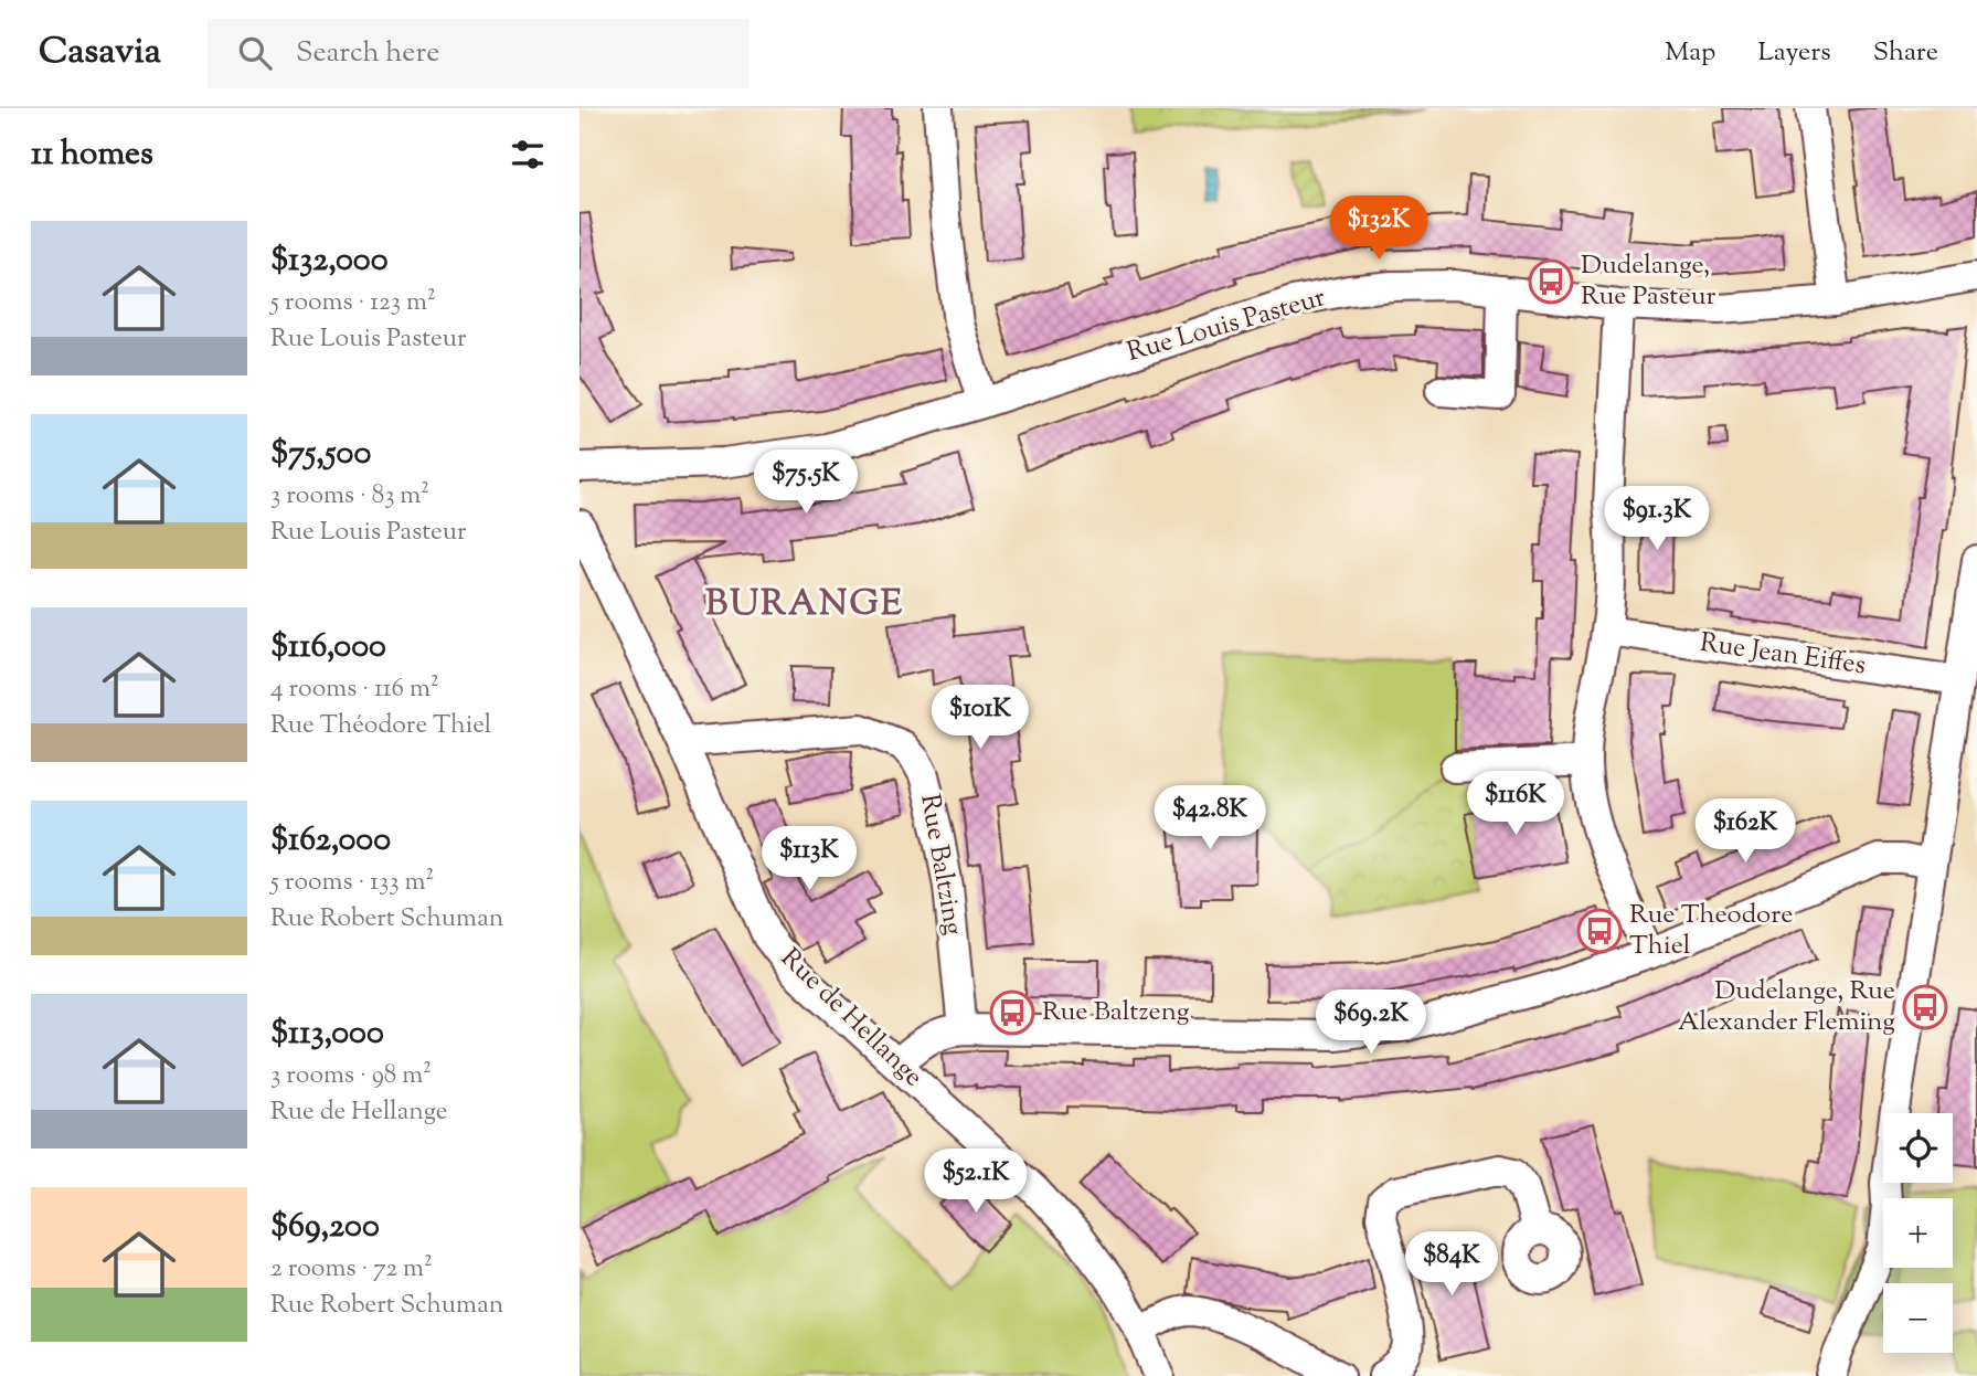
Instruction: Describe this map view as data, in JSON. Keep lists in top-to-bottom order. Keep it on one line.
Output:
{"streets":{"street":["Rue Louis Pasteur","Rue Jean Eiffes","Rue Baltzing","Rue de Hellange"]},"crossings":[["Rue Baltzing","Rue de Hellange"]],"districts":["BURANGE"],"places":{"bus stop":["Dudelange, Rue Pasteur","Rue Theodore Thiel","Dudelange, Rue Alexander Fleming","Rue Baltzeng"]},"page":{"header":"Casavia","search":"Search here","nav":["Map","Layers","Share"],"heading":"11 homes","price":["$132K","$75.5K","$91.3K","$101K","$116K","$42.8K","$162K","$113K","$69.2K","$52.1K","$84K"],"list":[{"name":"$132,000","note":"5 rooms · 123 m² · Rue Louis Pasteur"},{"name":"$75,500","note":"3 rooms · 83 m² · Rue Louis Pasteur"},{"name":"$116,000","note":"4 rooms · 116 m² · Rue Théodore Thiel"},{"name":"$162,000","note":"5 rooms · 133 m² · Rue Robert Schuman"},{"name":"$113,000","note":"3 rooms · 98 m² · Rue de Hellange"},{"name":"$69,200","note":"2 rooms · 72 m² · Rue Robert Schuman"}],"map_buttons":["+","−"]}}
